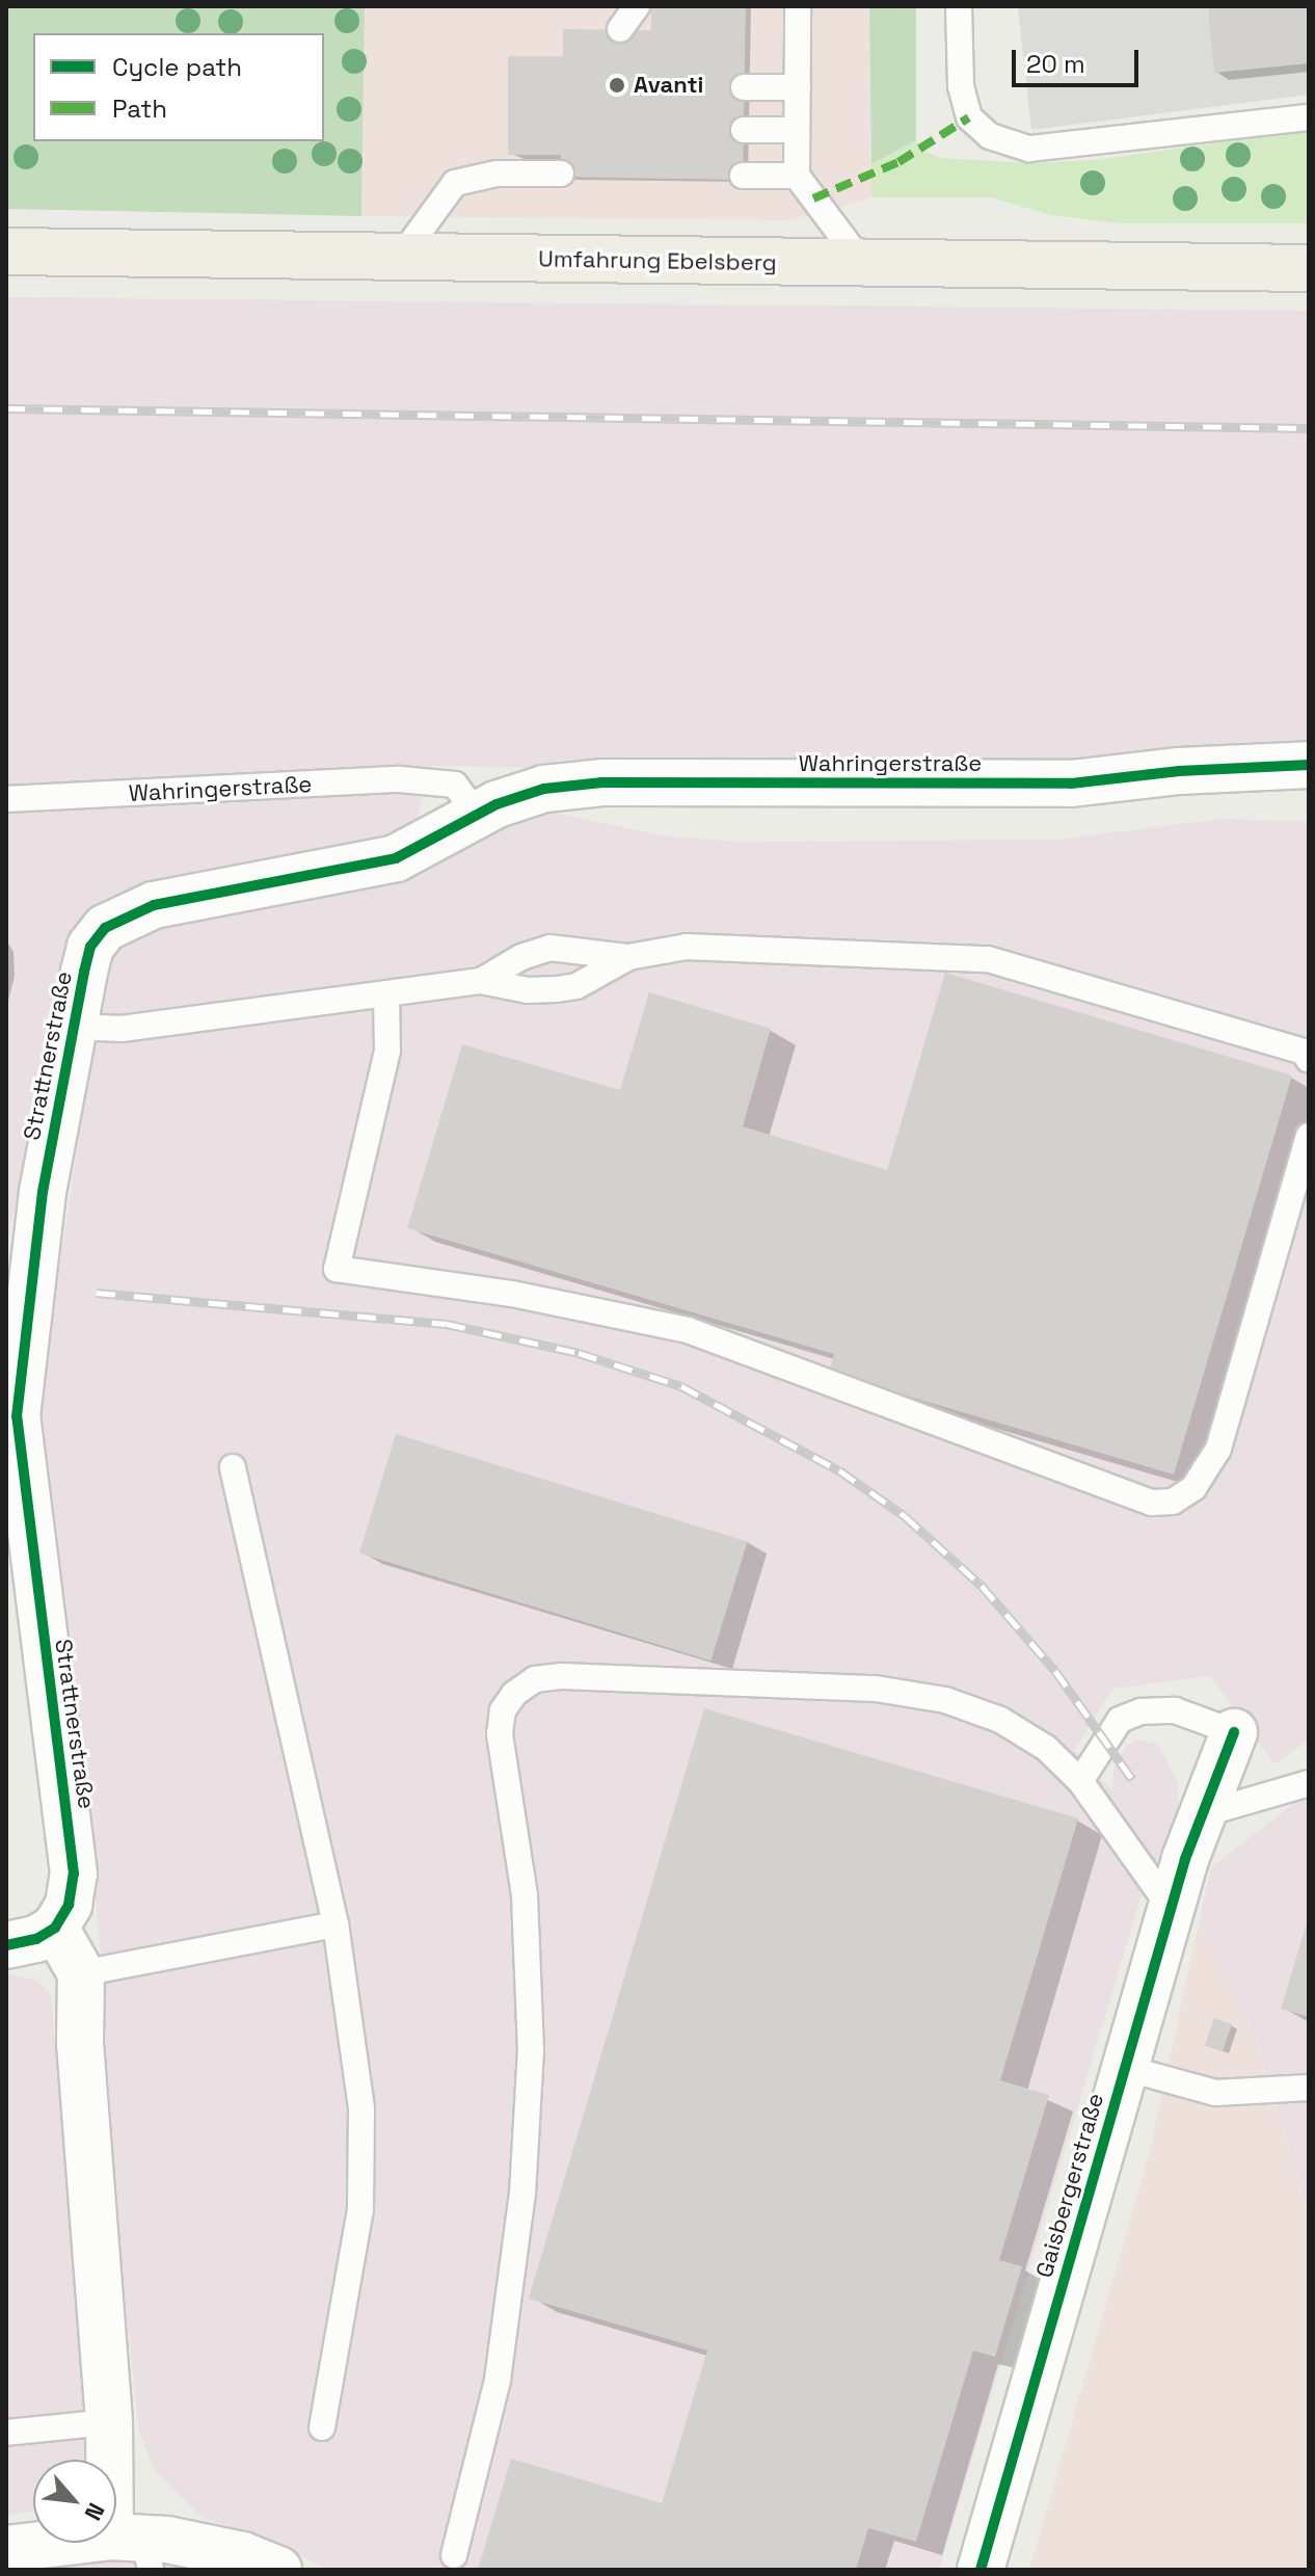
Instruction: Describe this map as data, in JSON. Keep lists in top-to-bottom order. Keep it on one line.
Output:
{"streets":{"main road":["Umfahrung Ebelsberg"],"street":["Wahringerstraße","Strattnerstraße","Gaisbergerstraße"]},"crossings":[["Wahringerstraße","Strattnerstraße"]],"places":["Avanti"],"legend":["Cycle path","Path"],"scale_bar":"20 m","north":"bottom right"}
